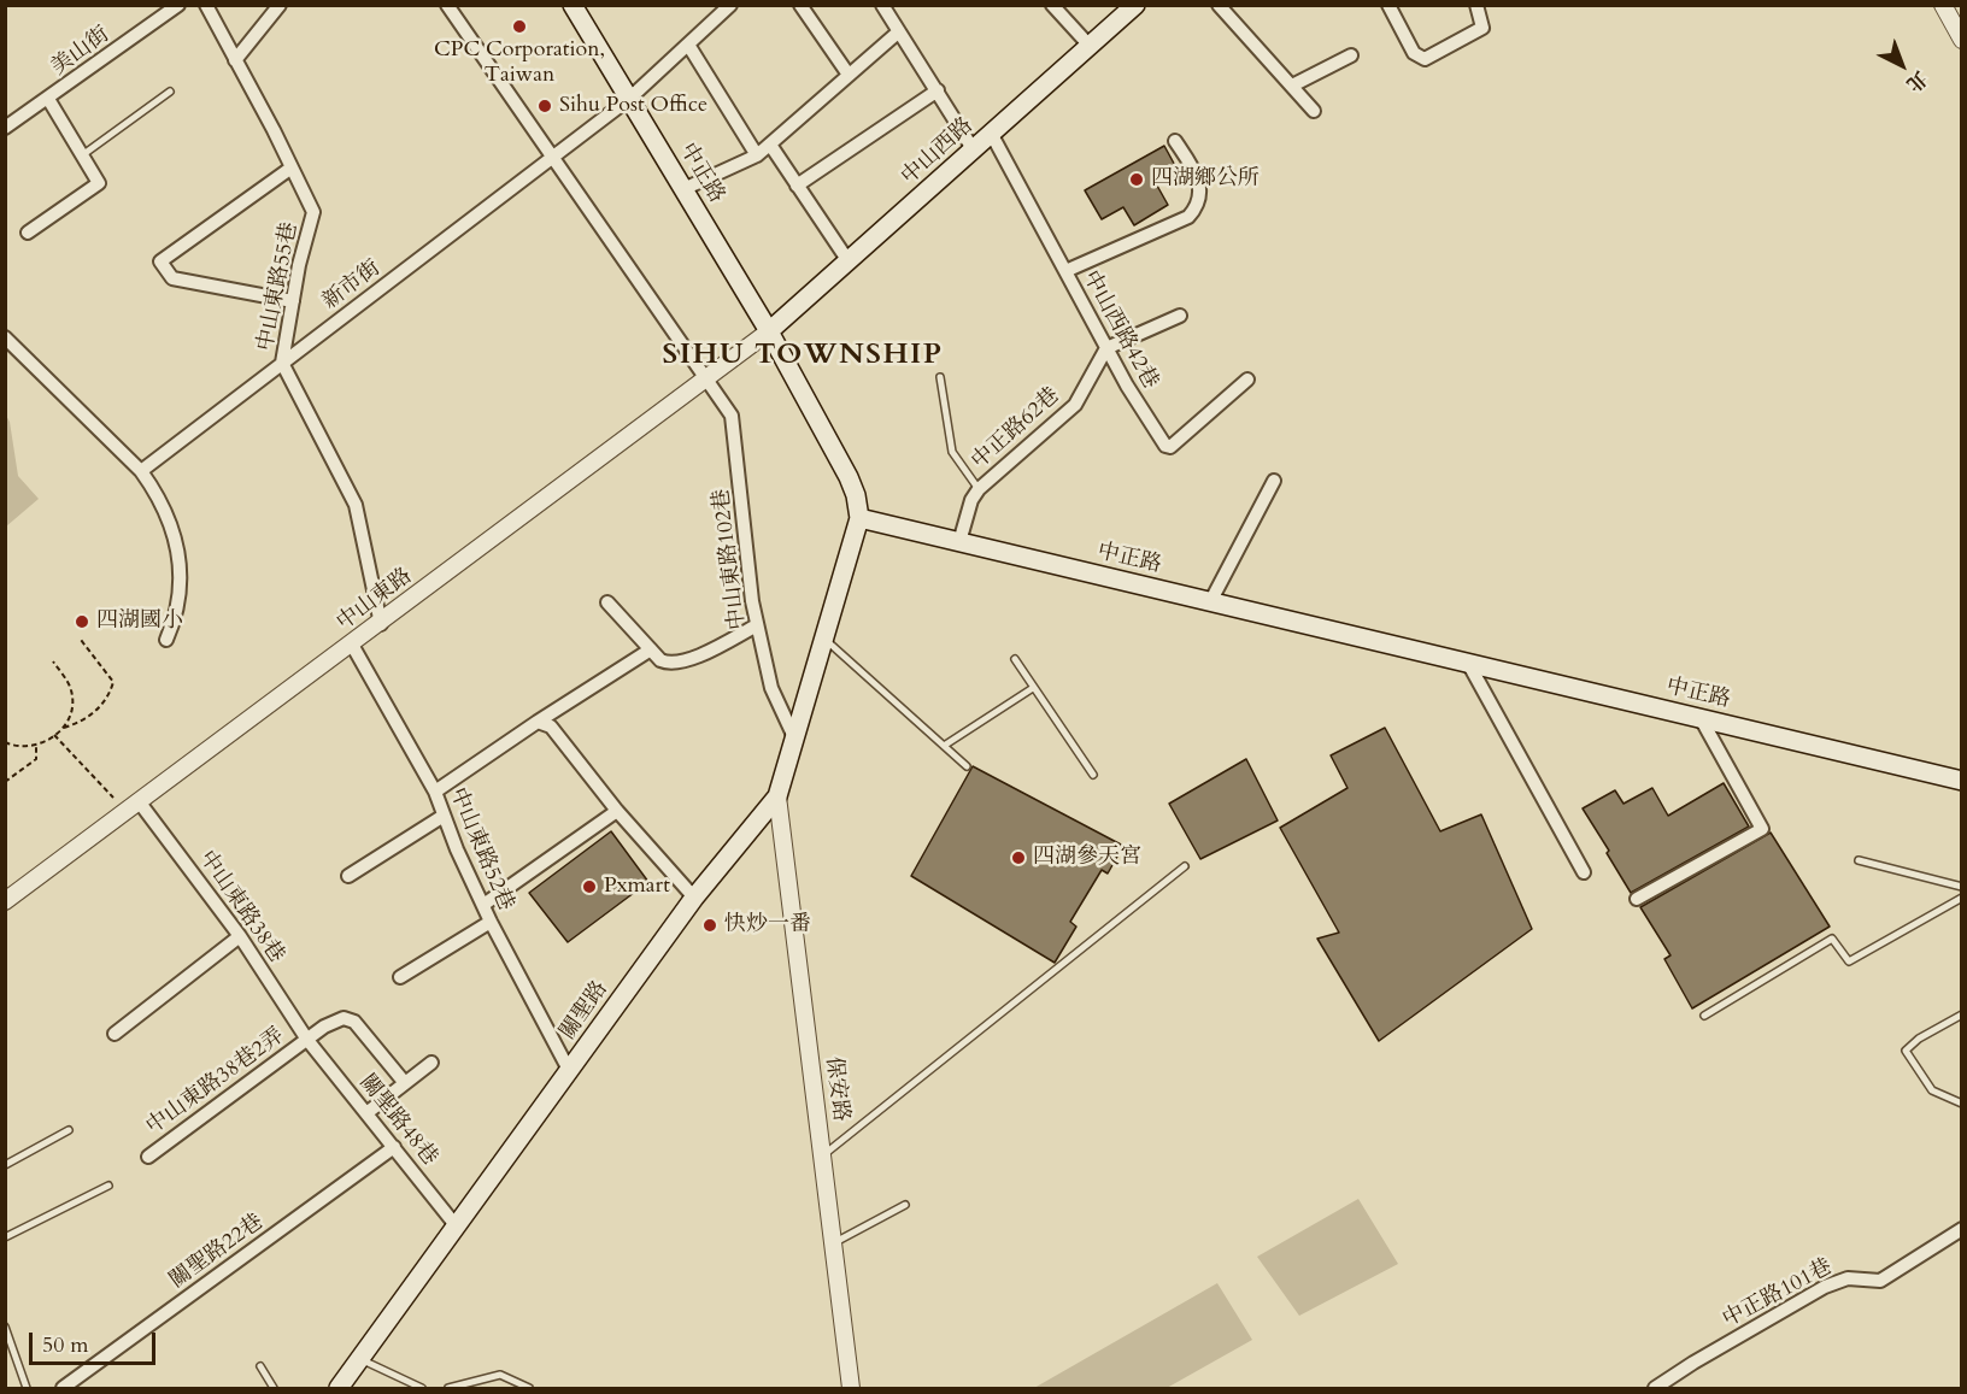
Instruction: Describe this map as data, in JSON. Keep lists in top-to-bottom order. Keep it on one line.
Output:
{"streets":{"main road":["中山西路","中正路","關聖路"],"street":["美山街","新市街","中山東路55巷","中山西路42巷","中正路62巷","中山東路102巷","中山東路","中山東路52巷","中山東路38巷","中山東路38巷2弄","保安路","關聖路48巷","關聖路22巷","中正路101巷"]},"crossings":[["中山西路","中正路"],["中山西路","中山西路42巷"],["中山西路","中山東路"],["中正路","新市街"],["中正路","中正路62巷"],["中正路","中山東路"],["中正路","關聖路"],["新市街","中山東路55巷"],["新市街","中山東路102巷"],["中山東路55巷","中山東路"],["中山西路42巷","中正路62巷"],["中山東路102巷","中山東路"],["中山東路102巷","關聖路"],["中山東路","中山東路52巷"],["中山東路","中山東路38巷"],["中山東路52巷","關聖路"],["中山東路38巷","中山東路38巷2弄"],["中山東路38巷","關聖路48巷"],["關聖路","保安路"],["關聖路","關聖路48巷"],["中山東路38巷2弄","關聖路48巷"],["關聖路48巷","關聖路22巷"]],"districts":["SIHU TOWNSHIP"],"places":["CPC Corporation, Taiwan","Sihu Post Office","四湖鄉公所","四湖國小","四湖參天宮","Pxmart","快炒一番"],"scale_bar":"50 m","north":"bottom right"}
